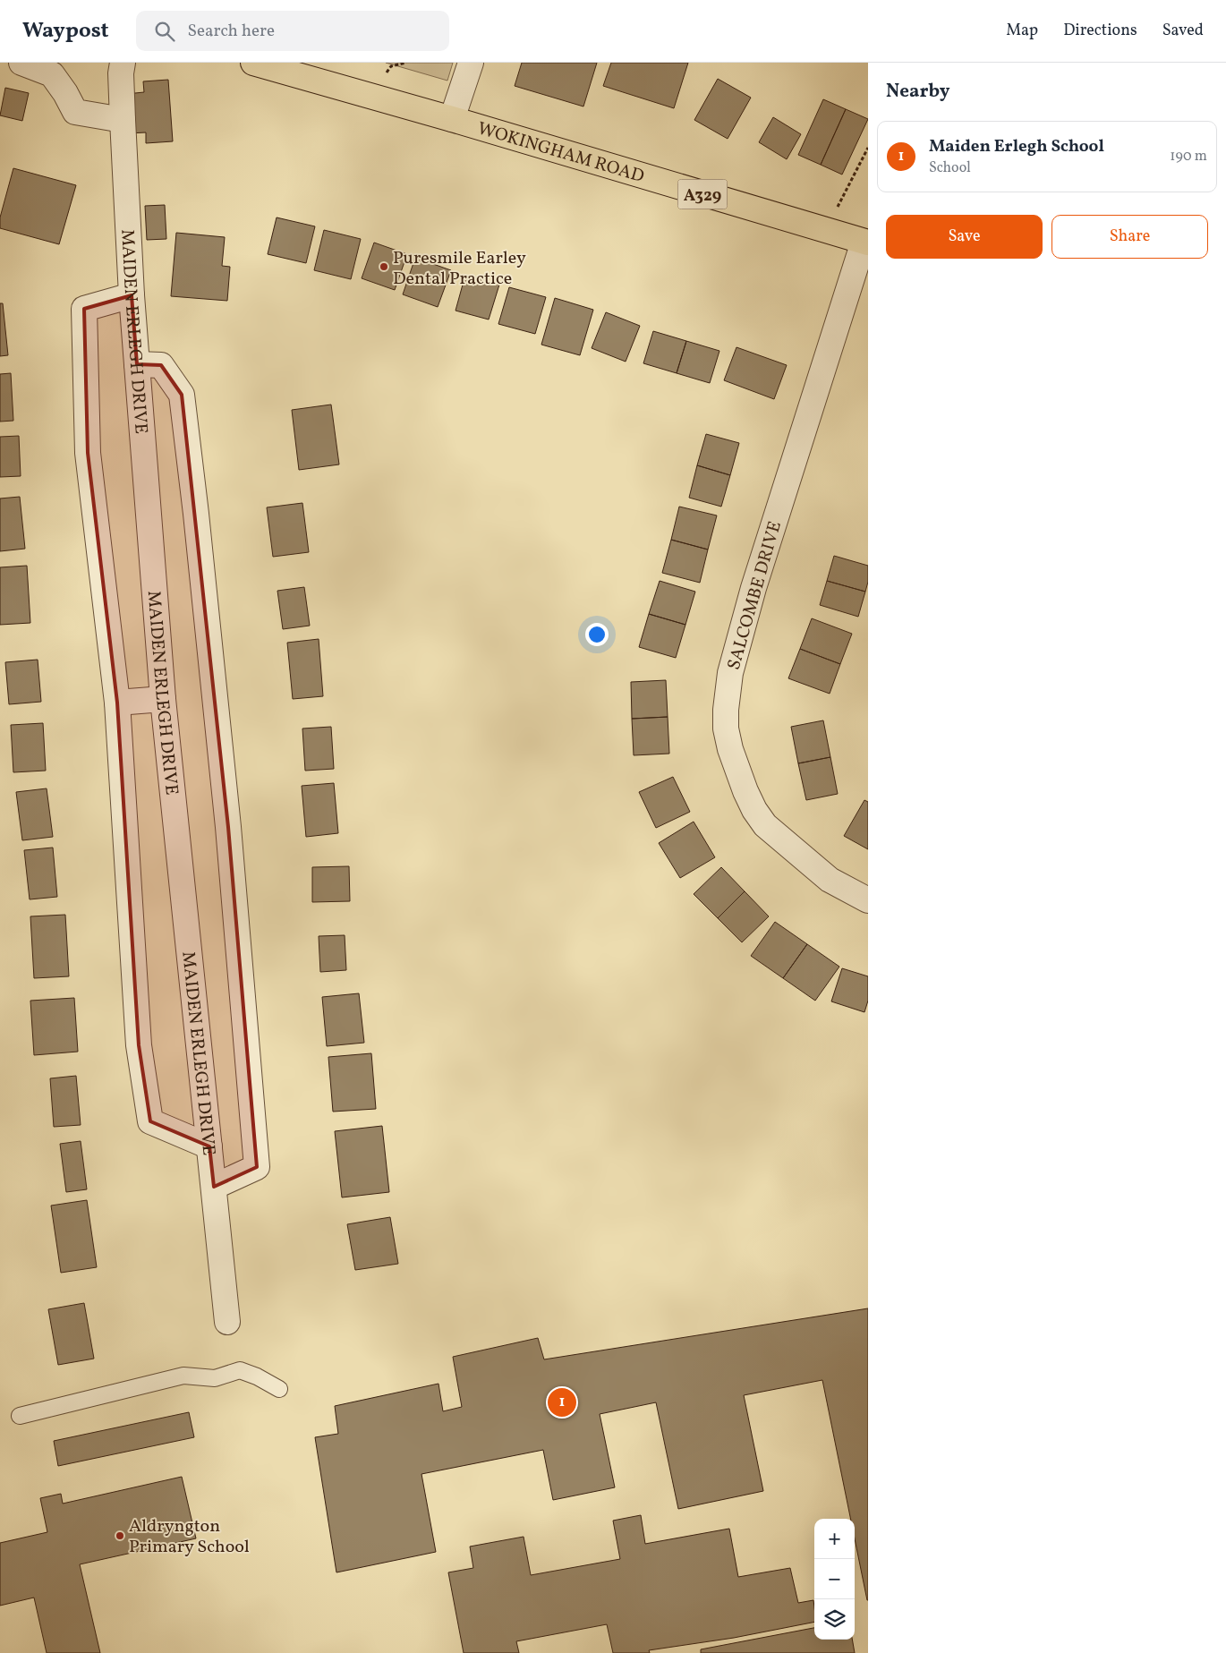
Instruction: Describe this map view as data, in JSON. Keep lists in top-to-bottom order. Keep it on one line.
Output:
{"streets":{"main road":["WOKINGHAM ROAD","A329"],"street":["MAIDEN ERLEGH DRIVE","SALCOMBE DRIVE"]},"crossings":[["WOKINGHAM ROAD","SALCOMBE DRIVE"]],"places":["Puresmile Earley Dental Practice","Aldryngton Primary School"],"page":{"header":"Waypost","search":"Search here","nav":["Map","Directions","Saved"],"heading":"Nearby","list":[{"mark":"1","name":"Maiden Erlegh School","note":"School","value":"190 m"}],"buttons":["Save","Share"],"pins":"1","map_buttons":["+","−"]}}
